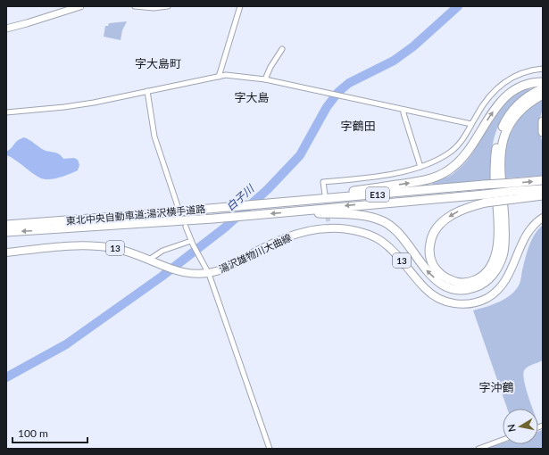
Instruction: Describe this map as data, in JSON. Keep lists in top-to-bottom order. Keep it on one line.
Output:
{"streets":{"highway":["E13","東北中央自動車道;湯沢横手道路"],"main road":["13","湯沢雄物川大曲線"]},"districts":["字大島町","字大島","字鶴田","字沖鶴"],"water":["白子川"],"scale_bar":"100 m","north":"left"}
